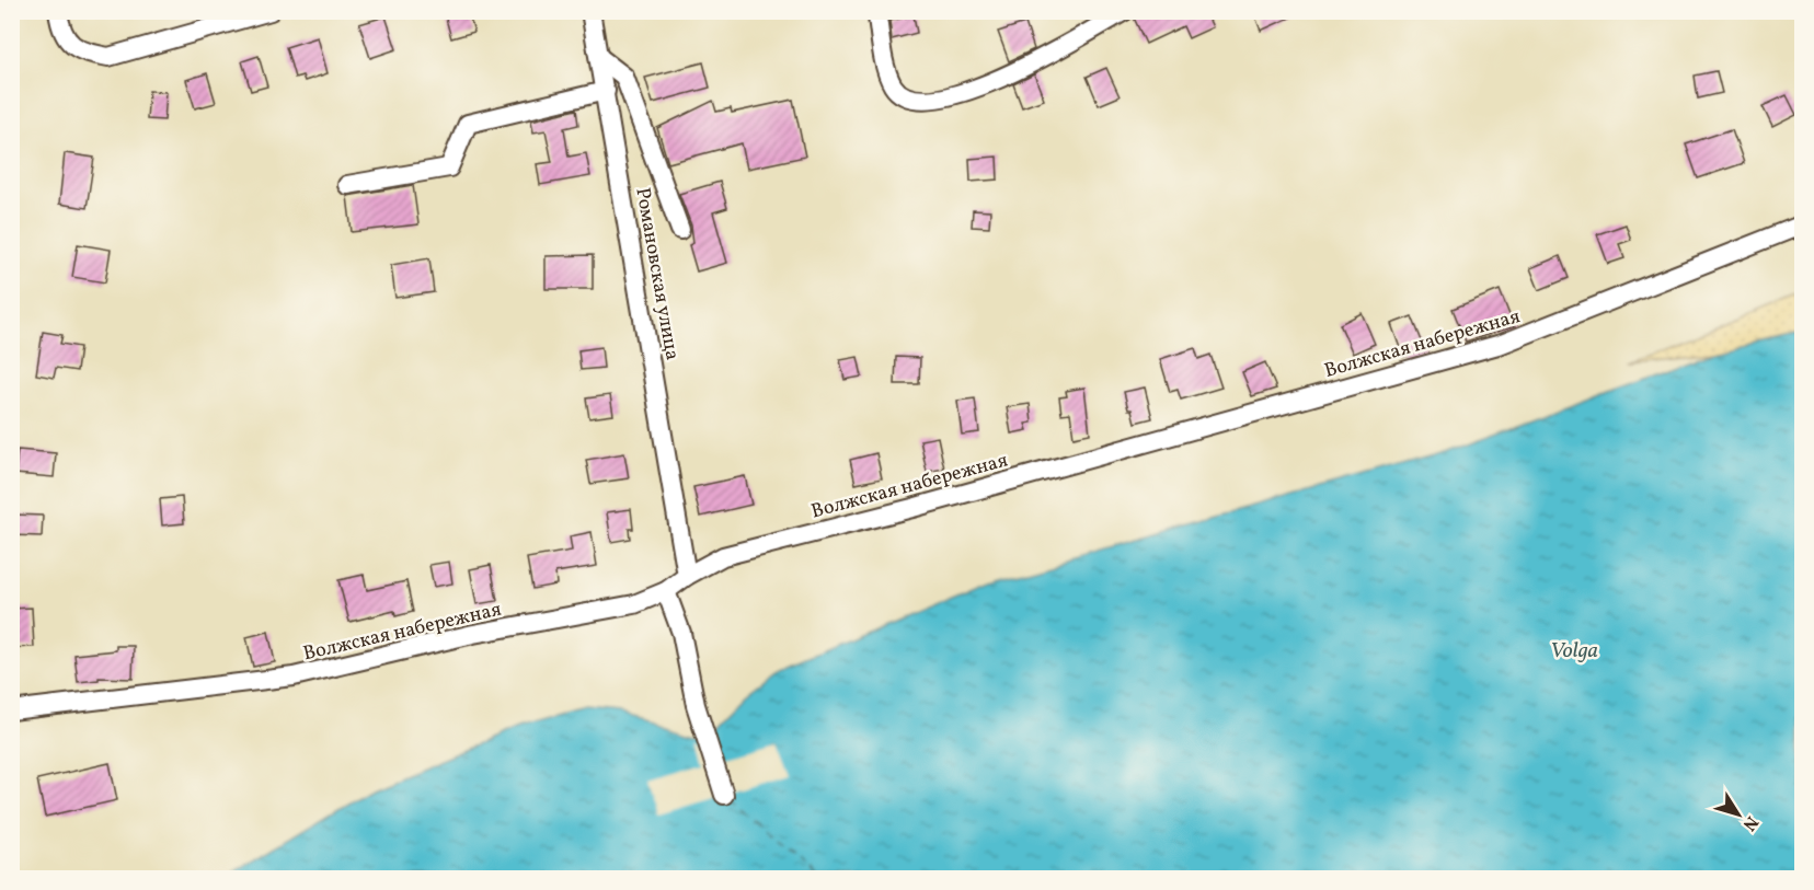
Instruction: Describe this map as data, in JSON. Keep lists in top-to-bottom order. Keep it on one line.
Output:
{"streets":{"street":["Романовская улица","Волжская набережная"]},"crossings":[["Романовская улица","Волжская набережная"]],"water":["Volga"],"north":"bottom right"}
